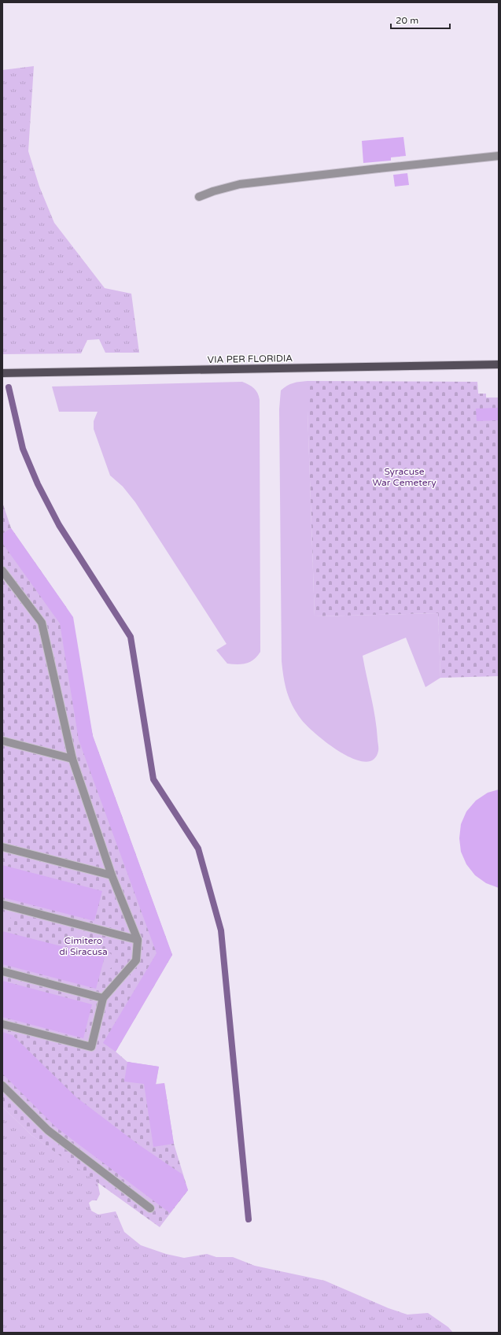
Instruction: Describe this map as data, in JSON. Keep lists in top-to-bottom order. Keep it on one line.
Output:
{"streets":{"main road":["VIA PER FLORIDIA"]},"parks":["Syracuse War Cemetery","Cimitero di Siracusa"],"scale_bar":"20 m"}
